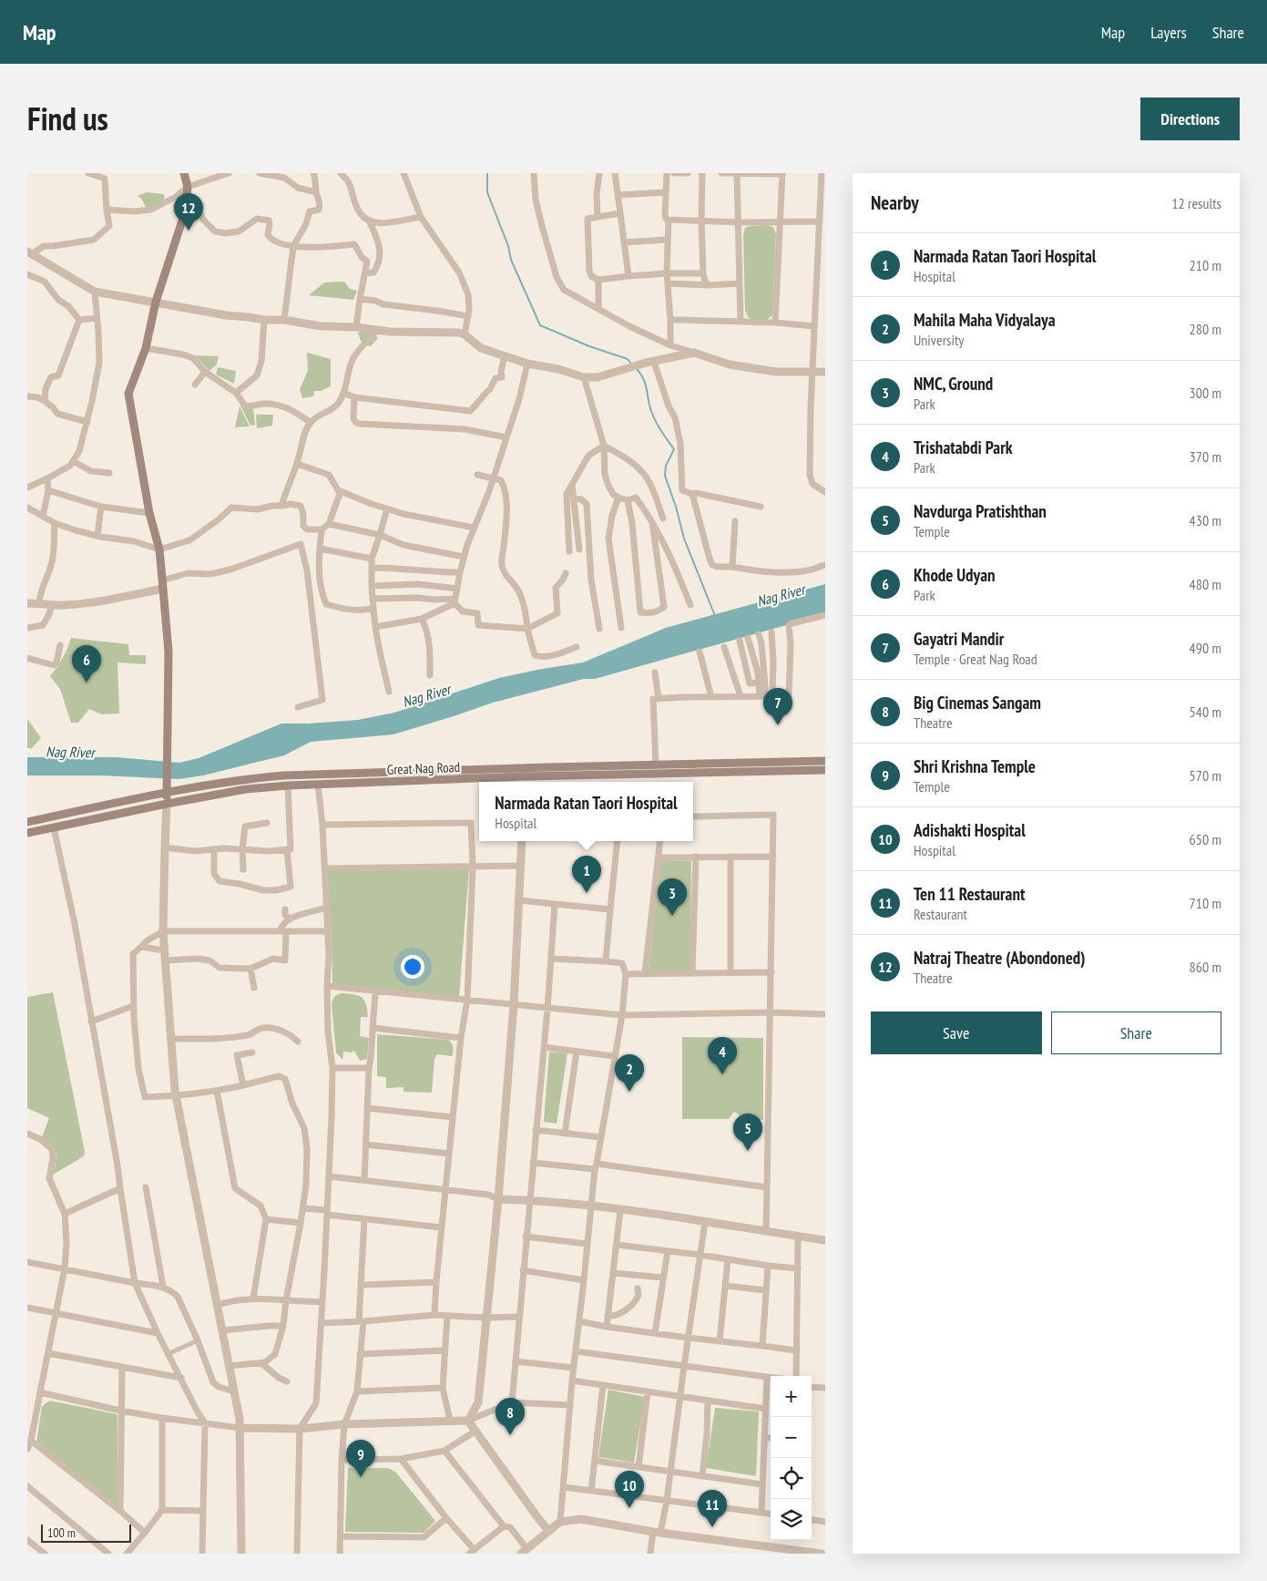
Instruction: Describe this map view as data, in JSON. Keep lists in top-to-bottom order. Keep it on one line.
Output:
{"streets":{"main road":["Great Nag Road"]},"water":["Nag River"],"scale_bar":"100 m","page":{"header":"Map","nav":["Map","Layers","Share"],"title":"Find us","buttons":["Directions",["Save","Share"]],"heading":["Nearby","12 results"],"pins":["12","6","7","1","3","4","2","5","8","9","10","11"],"list":[{"mark":"1","name":"Narmada Ratan Taori Hospital","note":"Hospital","value":"210 m"},{"mark":"2","name":"Mahila Maha Vidyalaya","note":"University","value":"280 m"},{"mark":"3","name":"NMC, Ground","note":"Park","value":"300 m"},{"mark":"4","name":"Trishatabdi Park","note":"Park","value":"370 m"},{"mark":"5","name":"Navdurga Pratishthan","note":"Temple","value":"430 m"},{"mark":"6","name":"Khode Udyan","note":"Park","value":"480 m"},{"mark":"7","name":"Gayatri Mandir","note":"Temple · Great Nag Road","value":"490 m"},{"mark":"8","name":"Big Cinemas Sangam","note":"Theatre","value":"540 m"},{"mark":"9","name":"Shri Krishna Temple","note":"Temple","value":"570 m"},{"mark":"10","name":"Adishakti Hospital","note":"Hospital","value":"650 m"},{"mark":"11","name":"Ten 11 Restaurant","note":"Restaurant","value":"710 m"},{"mark":"12","name":"Natraj Theatre (Abondoned)","note":"Theatre","value":"860 m"}],"popup":["Narmada Ratan Taori Hospital","Hospital"],"map_buttons":["+","−"],"scale":"100 m"}}
